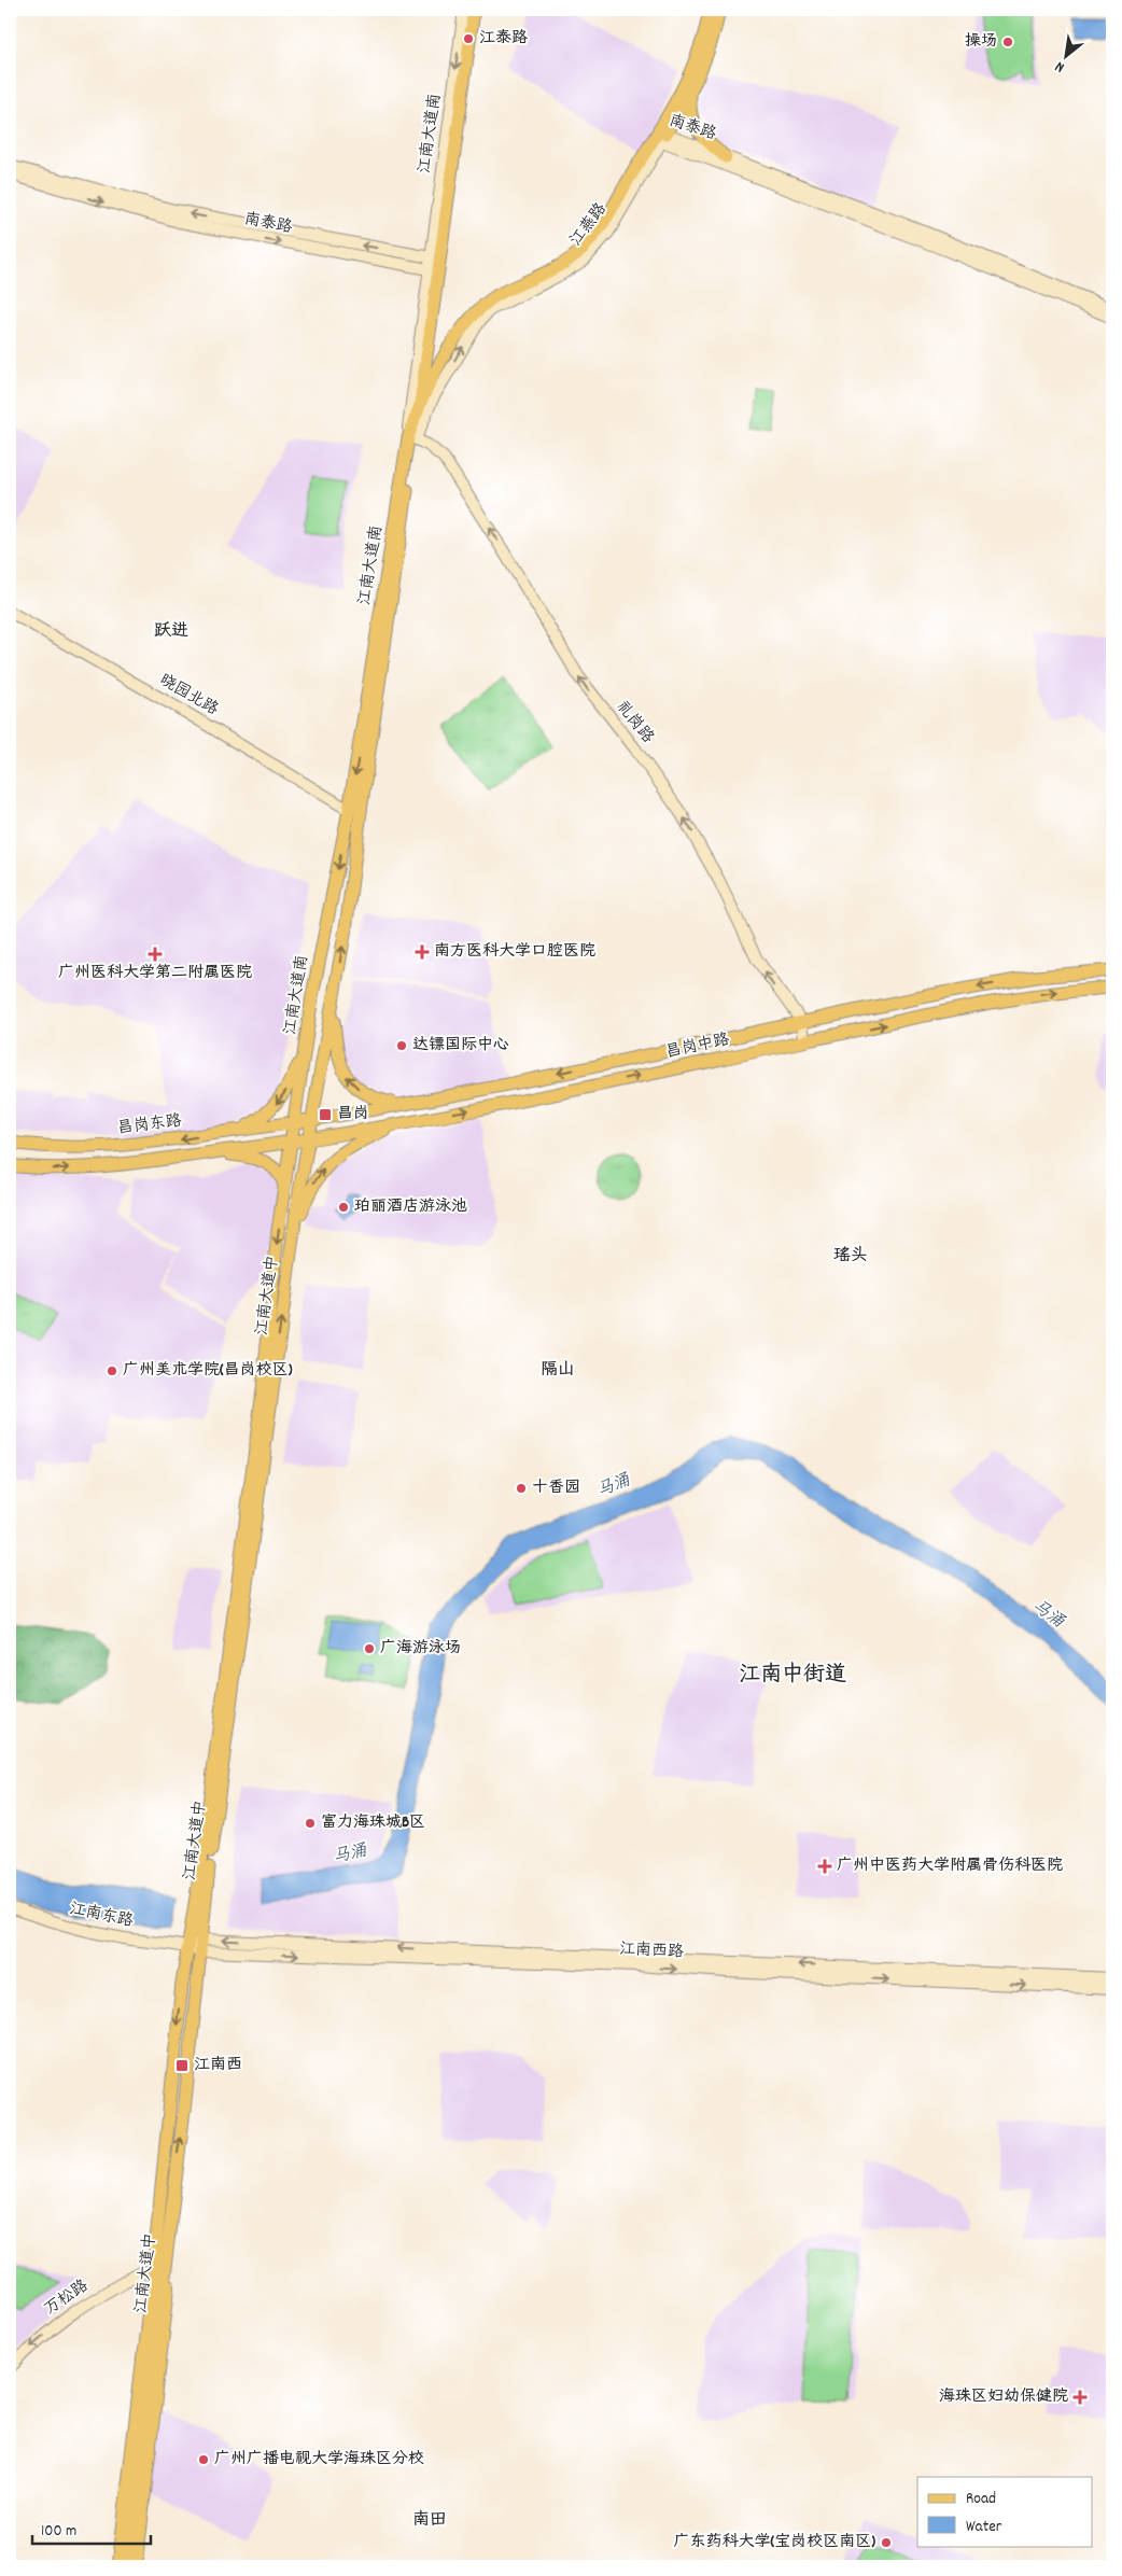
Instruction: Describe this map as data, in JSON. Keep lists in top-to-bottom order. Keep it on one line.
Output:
{"streets":{"main road":["南泰路","江南大道南","江燕路","晓园北路","礼岗路","昌岗中路","昌岗东路","江南大道中","江南东路","江南西路","万松路"]},"crossings":[["南泰路","江南大道南"],["南泰路","江燕路"],["江南大道南","江燕路"],["江南大道南","晓园北路"],["江南大道南","礼岗路"],["江南大道南","昌岗中路"],["江南大道南","昌岗东路"],["江南大道南","江南大道中"],["江燕路","礼岗路"],["礼岗路","昌岗中路"],["昌岗中路","昌岗东路"],["昌岗中路","江南大道中"],["昌岗东路","江南大道中"],["江南大道中","江南东路"],["江南大道中","江南西路"],["江南大道中","万松路"],["江南东路","江南西路"]],"one_way":["礼岗路","万松路"],"districts":["跃进","瑶头","隔山","江南中街道","南田"],"water":["马涌"],"places":{"other":["江泰路","操场","达镖国际中心","珀丽酒店游泳池","广州美术学院(昌岗校区)","十香园","广海游泳场","富力海珠城B区","广州广播电视大学海珠区分校","广东药科大学(宝岗校区南区)"],"health":["南方医科大学口腔医院","广州医科大学第二附属医院","广州中医药大学附属骨伤科医院","海珠区妇幼保健院"],"transit":["昌岗","江南西"]},"legend":["Road","Water"],"scale_bar":"100 m","north":"bottom left"}
